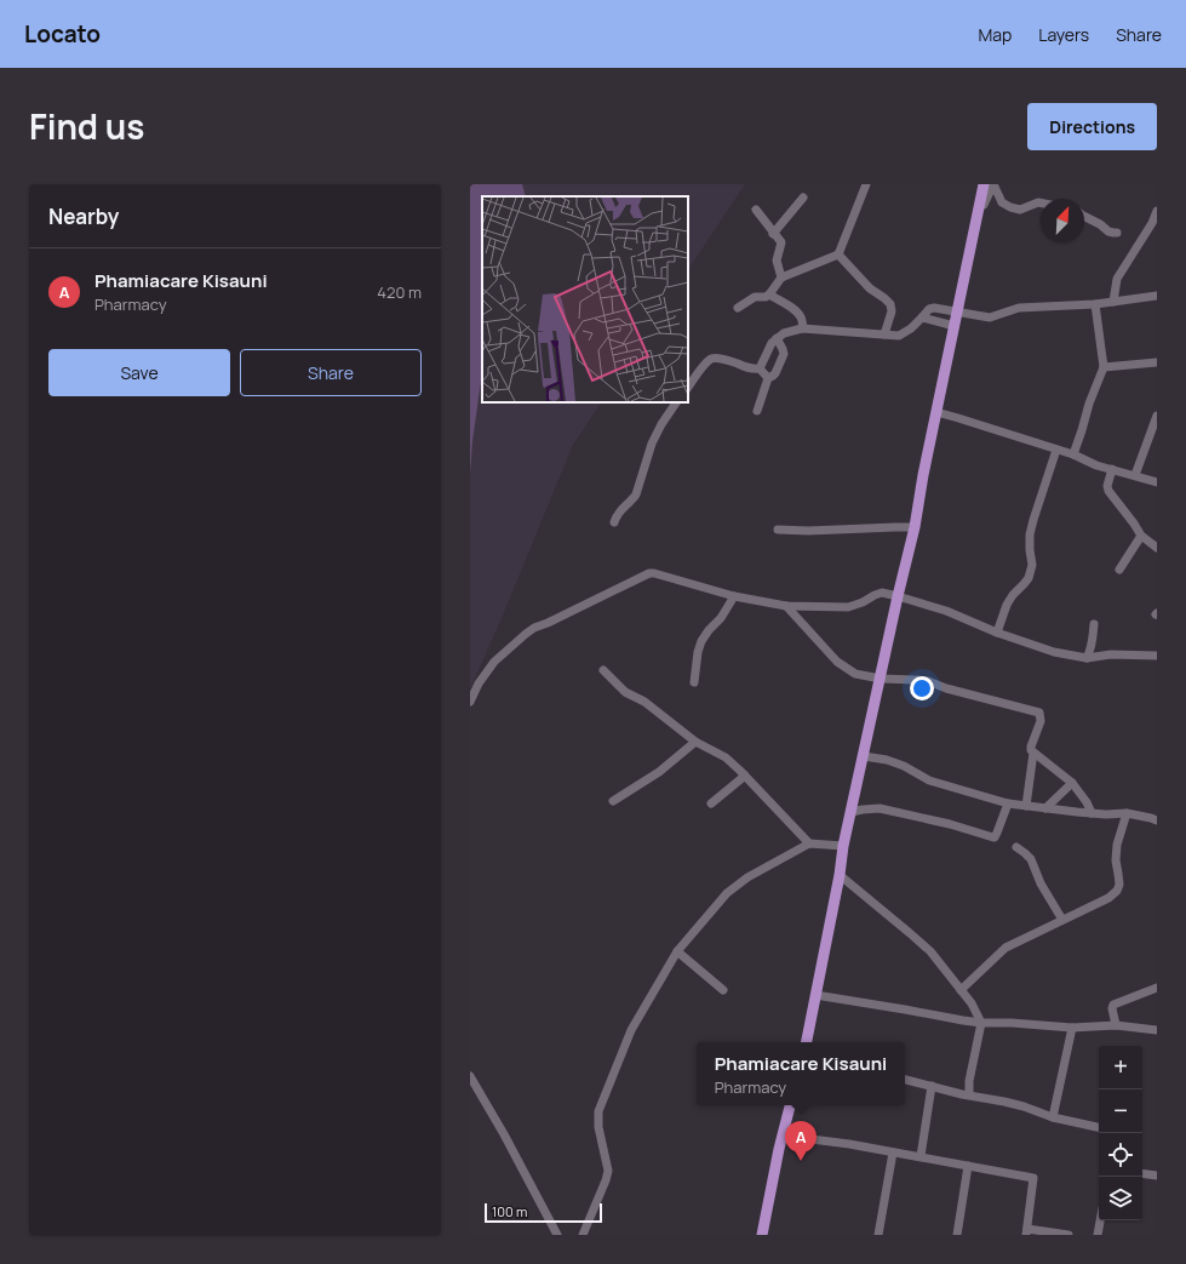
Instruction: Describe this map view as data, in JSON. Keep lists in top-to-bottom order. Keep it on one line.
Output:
{"scale_bar":"100 m","north":"top right","page":{"header":"Locato","nav":["Map","Layers","Share"],"title":"Find us","buttons":["Directions",["Save","Share"]],"heading":"Nearby","list":[{"mark":"A","name":"Phamiacare Kisauni","note":"Pharmacy","value":"420 m"}],"popup":["Phamiacare Kisauni","Pharmacy"],"map_buttons":["+","−"],"pins":"A","scale":"100 m"}}
